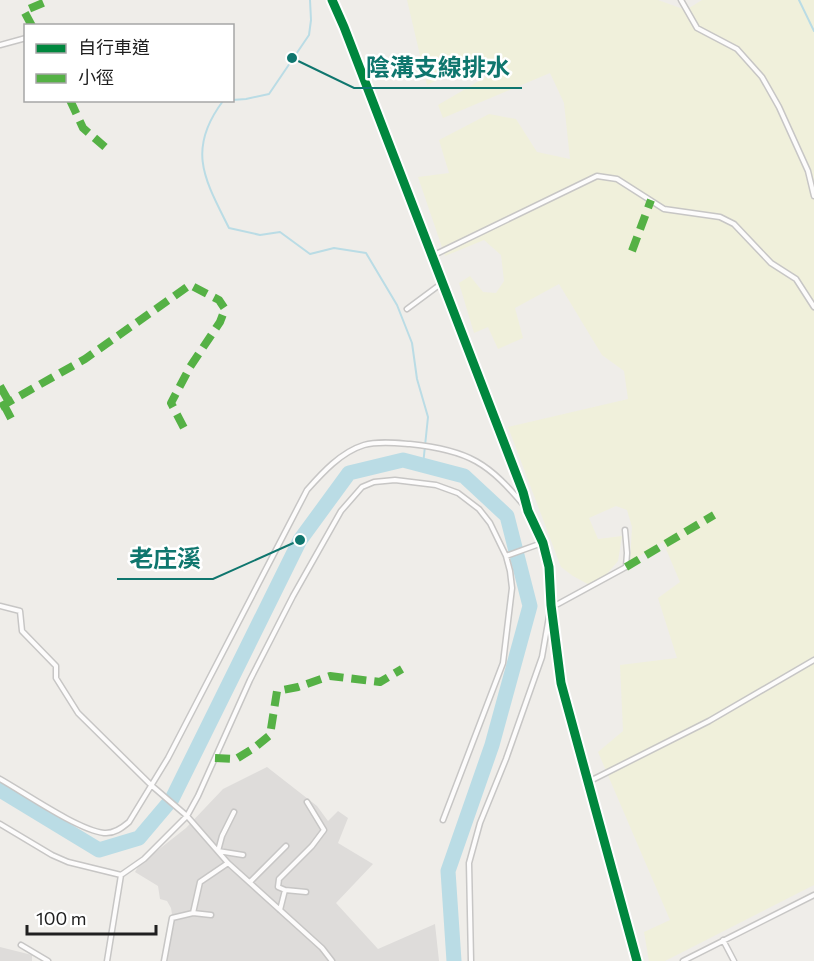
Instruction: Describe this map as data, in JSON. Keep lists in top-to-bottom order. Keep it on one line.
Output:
{"places":["陰溝支線排水","老庄溪"],"legend":["自行車道","小徑"],"scale_bar":"100 m"}
